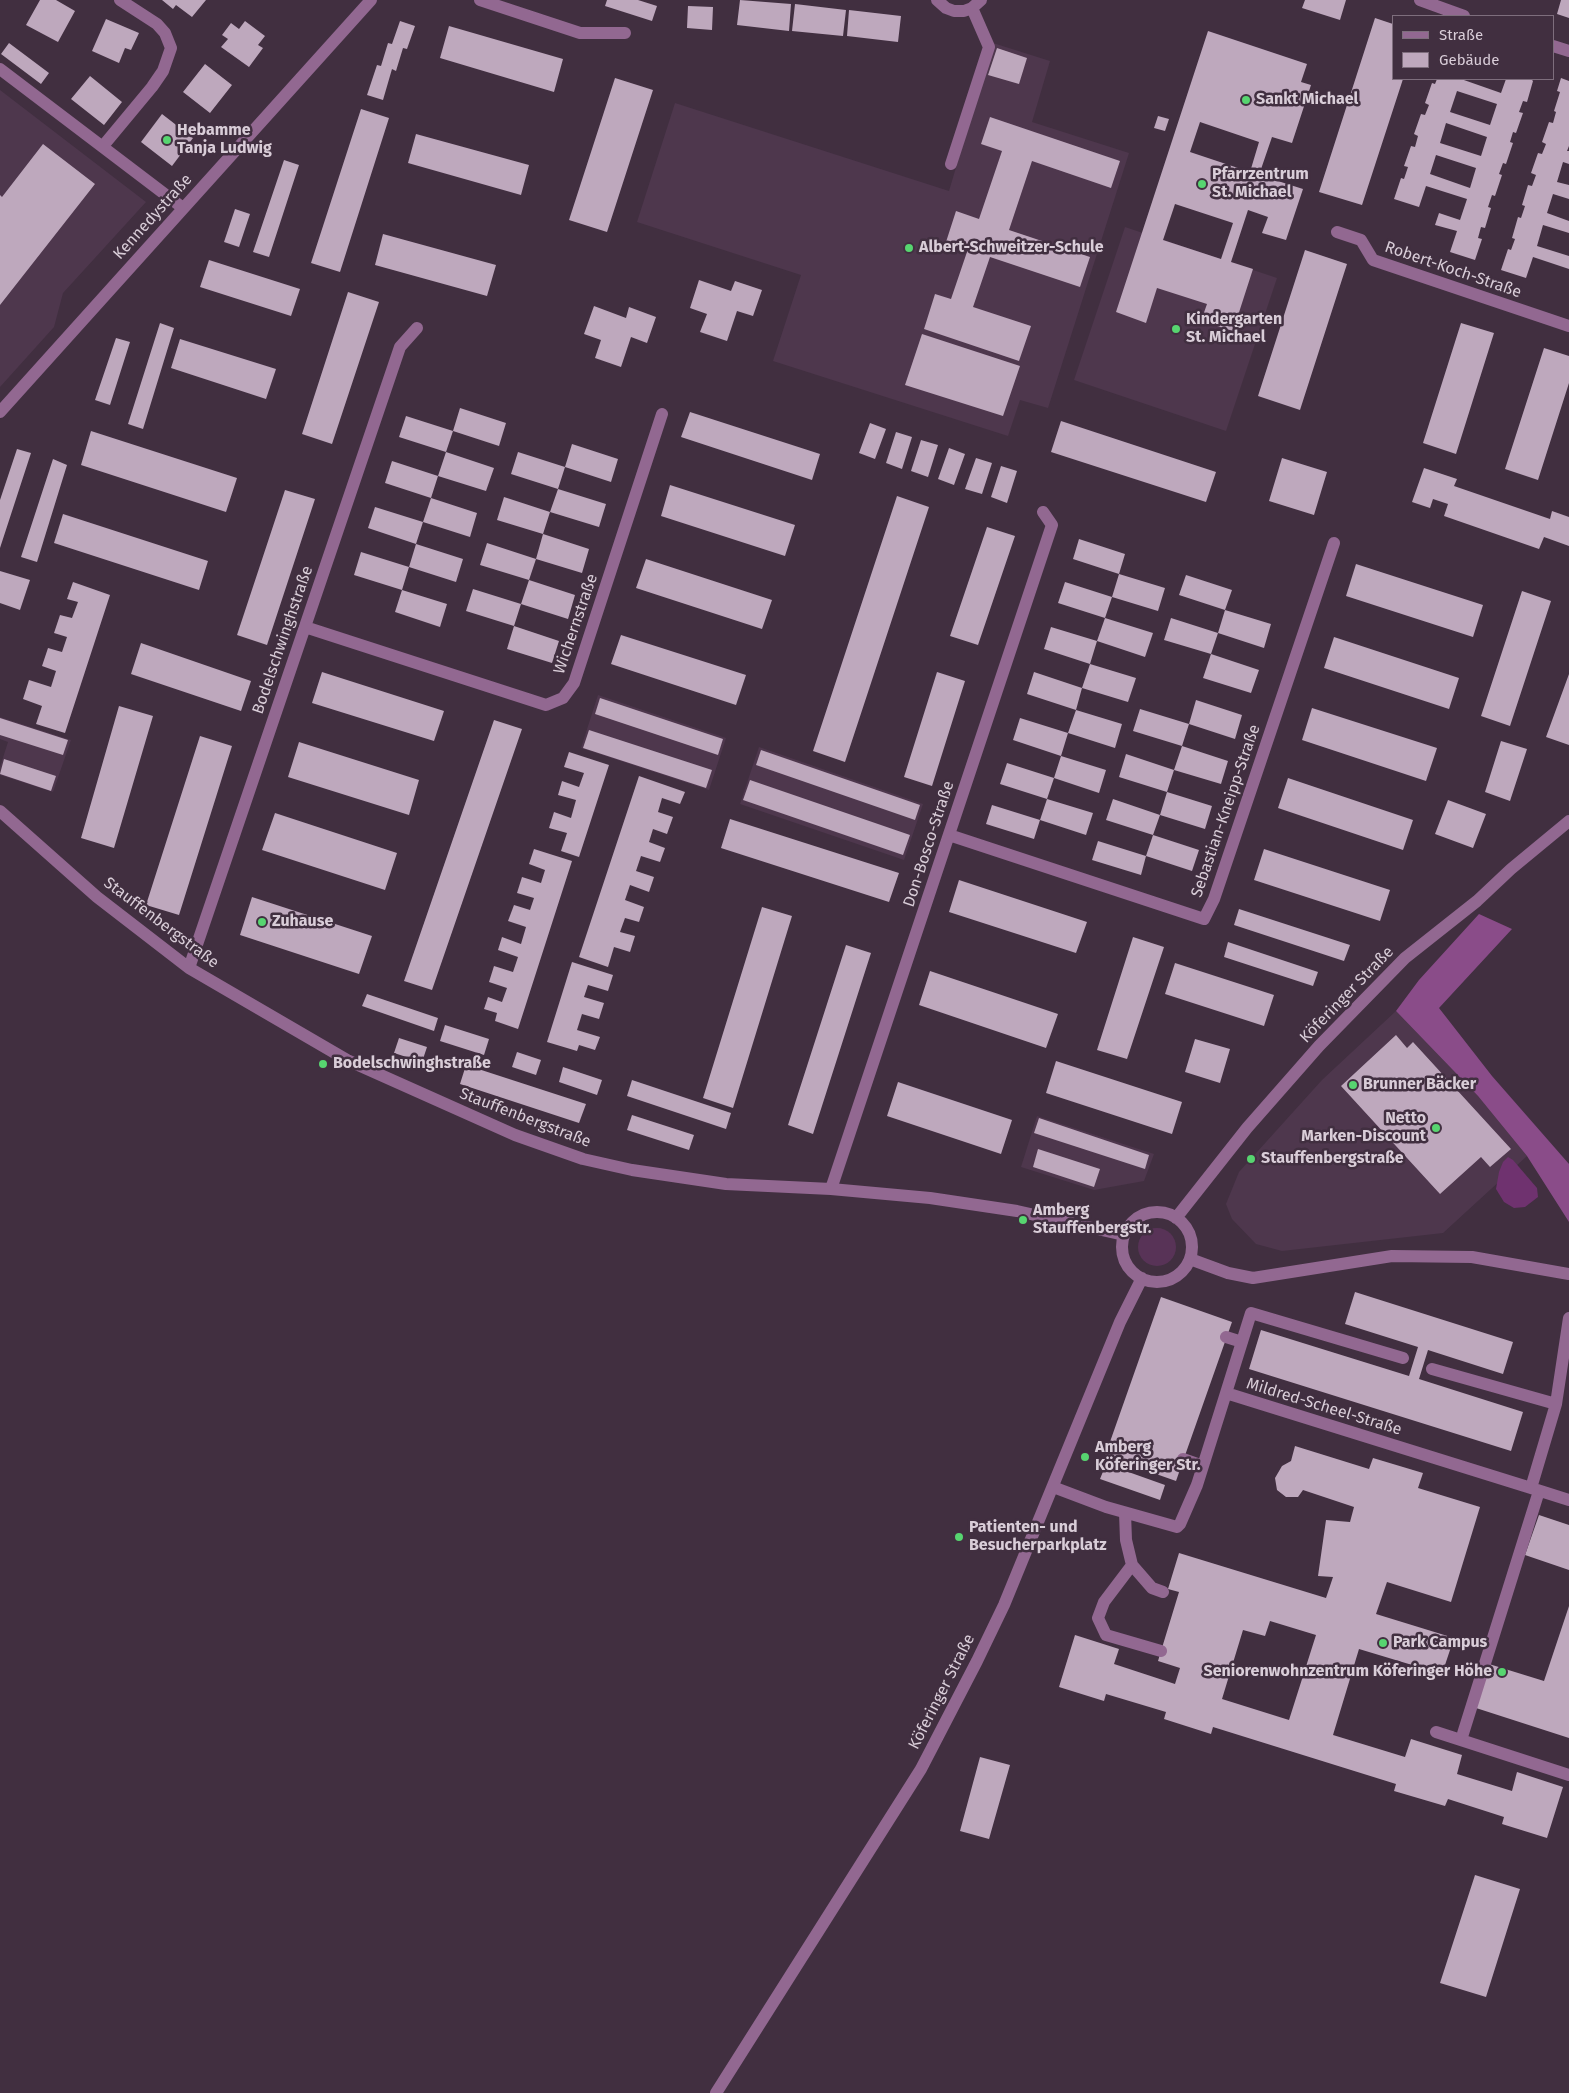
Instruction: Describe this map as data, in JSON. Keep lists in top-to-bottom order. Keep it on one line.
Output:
{"streets":{"street":["Kennedystraße","Robert-Koch-Straße","Wichernstraße","Bodelschwinghstraße","Sebastian-Kneipp-Straße","Don-Bosco-Straße","Stauffenbergstraße","Köferinger Straße","Mildred-Scheel-Straße"]},"crossings":[["Wichernstraße","Bodelschwinghstraße"],["Bodelschwinghstraße","Stauffenbergstraße"],["Sebastian-Kneipp-Straße","Don-Bosco-Straße"],["Don-Bosco-Straße","Stauffenbergstraße"],["Stauffenbergstraße","Köferinger Straße"],["Köferinger Straße","Mildred-Scheel-Straße"]],"places":["Sankt Michael","Hebamme Tanja Ludwig","Pfarrzentrum St. Michael","Albert-Schweitzer-Schule","Kindergarten St. Michael","Zuhause","Bodelschwinghstraße","Brunner Bäcker","Netto Marken-Discount","Stauffenbergstraße","Amberg Stauffenbergstr.","Amberg Köferinger Str.","Patienten- und Besucherparkplatz","Park Campus","Seniorenwohnzentrum Köferinger Höhe"],"legend":["Straße","Gebäude"]}
